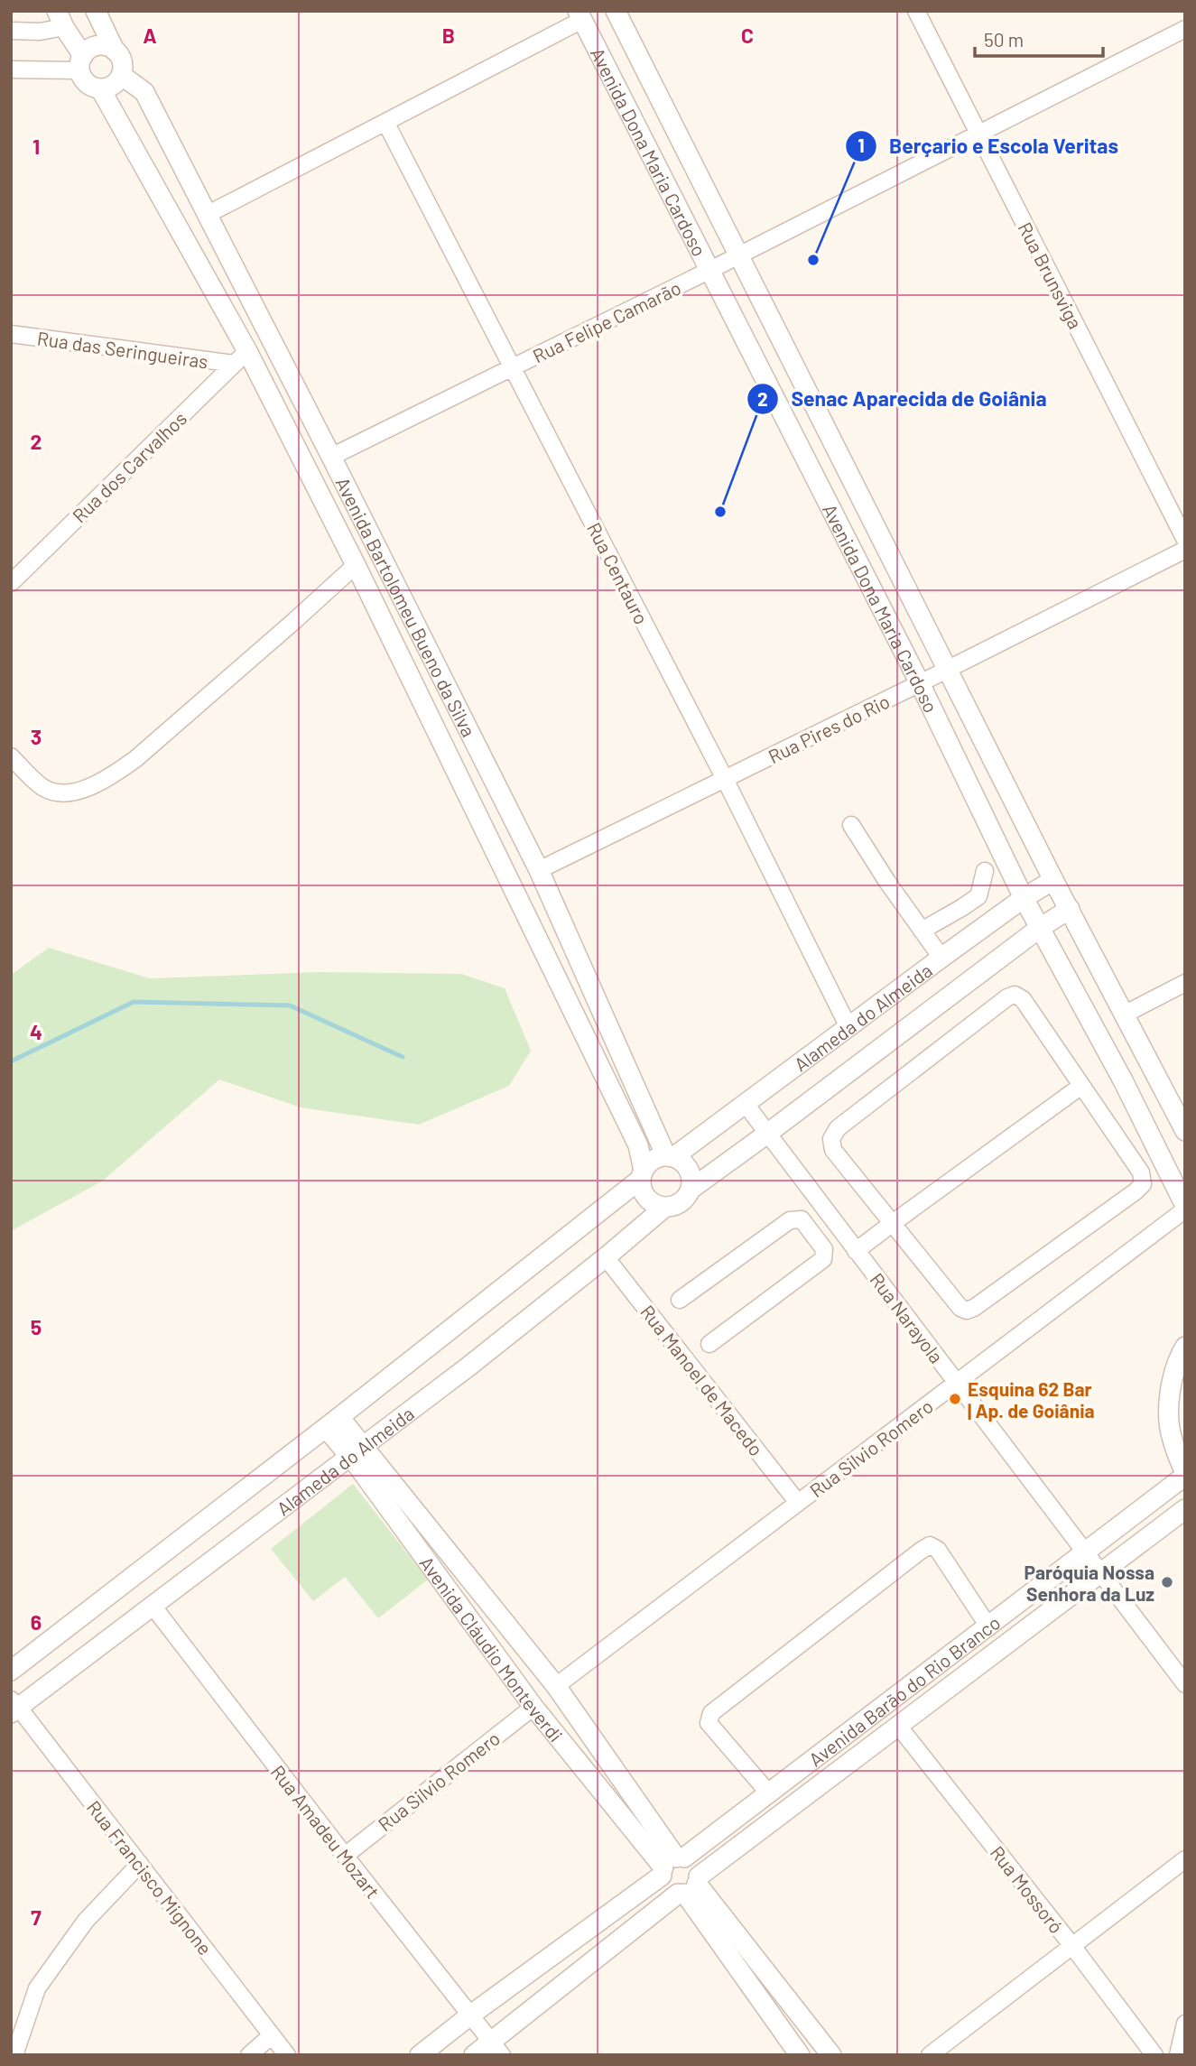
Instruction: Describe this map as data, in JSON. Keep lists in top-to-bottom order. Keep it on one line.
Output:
{"streets":{"street":["Avenida Dona Maria Cardoso","Rua Brunsviga","Rua Felipe Camarão","Rua das Seringueiras","Rua dos Carvalhos","Rua Centauro","Avenida Bartolomeu Bueno da Silva","Rua Pires do Rio","Alameda do Almeida","Rua Narayola","Rua Manoel de Macedo","Rua Silvio Romero","Avenida Cláudio Monteverdi","Avenida Barão do Rio Branco","Rua Amadeu Mozart","Rua Francisco Mignone","Rua Mossoró"]},"crossings":[["Avenida Dona Maria Cardoso","Rua Felipe Camarão"],["Avenida Dona Maria Cardoso","Rua Pires do Rio"],["Avenida Dona Maria Cardoso","Alameda do Almeida"],["Avenida Dona Maria Cardoso","Rua Silvio Romero"],["Rua Brunsviga","Rua Felipe Camarão"],["Rua Felipe Camarão","Rua Centauro"],["Rua Felipe Camarão","Avenida Bartolomeu Bueno da Silva"],["Rua das Seringueiras","Rua dos Carvalhos"],["Rua das Seringueiras","Avenida Bartolomeu Bueno da Silva"],["Rua dos Carvalhos","Avenida Bartolomeu Bueno da Silva"],["Rua Centauro","Rua Pires do Rio"],["Rua Centauro","Alameda do Almeida"],["Avenida Bartolomeu Bueno da Silva","Rua Pires do Rio"],["Avenida Bartolomeu Bueno da Silva","Alameda do Almeida"],["Alameda do Almeida","Rua Narayola"],["Alameda do Almeida","Rua Manoel de Macedo"],["Alameda do Almeida","Avenida Cláudio Monteverdi"],["Alameda do Almeida","Rua Amadeu Mozart"],["Alameda do Almeida","Rua Francisco Mignone"],["Rua Narayola","Rua Silvio Romero"],["Rua Narayola","Avenida Barão do Rio Branco"],["Rua Manoel de Macedo","Rua Silvio Romero"],["Rua Silvio Romero","Avenida Cláudio Monteverdi"],["Rua Silvio Romero","Rua Amadeu Mozart"],["Avenida Cláudio Monteverdi","Avenida Barão do Rio Branco"],["Avenida Barão do Rio Branco","Rua Amadeu Mozart"],["Avenida Barão do Rio Branco","Rua Mossoró"]],"places":["Berçario e Escola Veritas","Senac Aparecida de Goiânia","Esquina 62 Bar | Ap. de Goiânia","Paróquia Nossa Senhora da Luz"],"scale_bar":"50 m","grid":{"columns":["A","B","C"],"rows":["1","2","3","4","5","6","7"]}}
